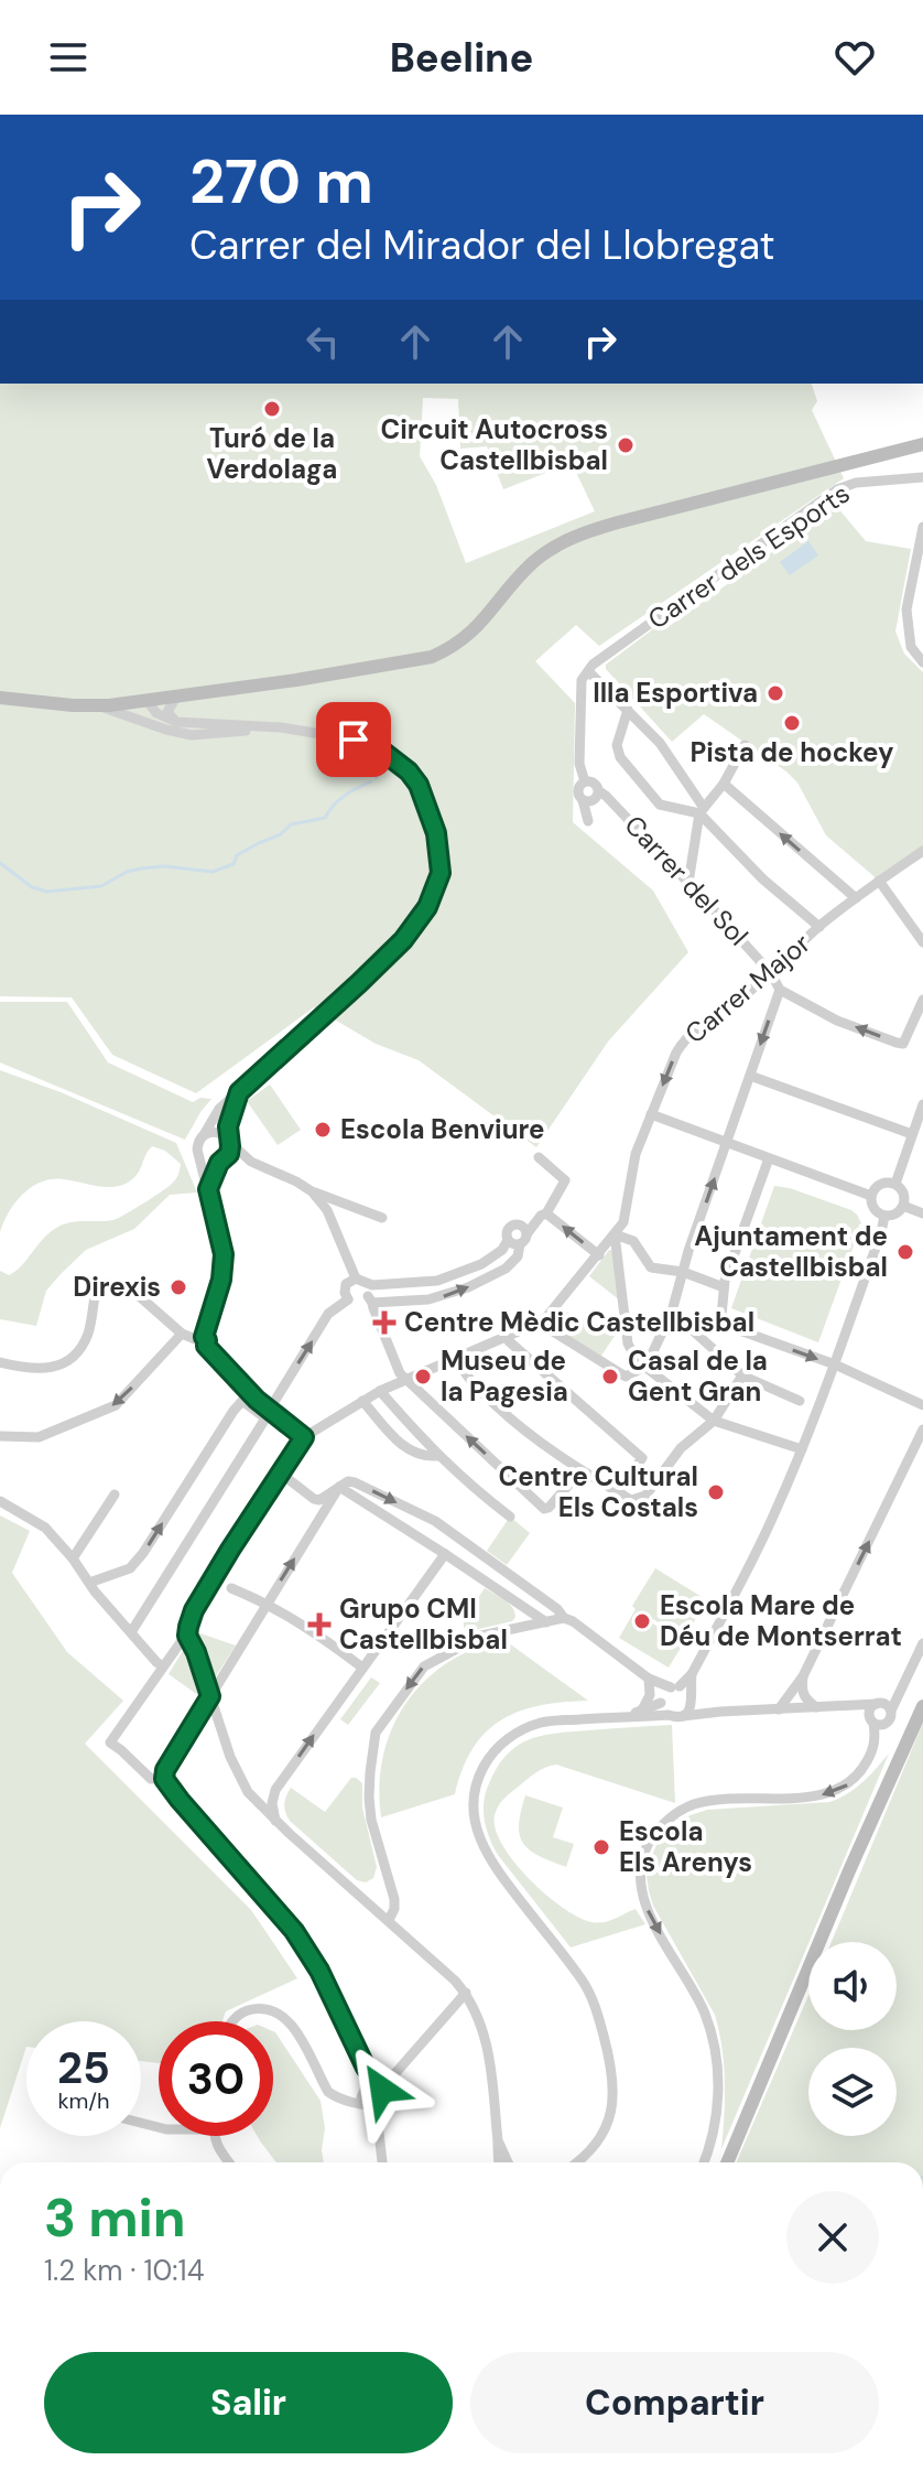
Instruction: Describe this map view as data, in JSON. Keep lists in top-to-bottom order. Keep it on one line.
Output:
{"streets":{"street":["Carrer dels Esports","Carrer del Sol","Carrer Major"]},"crossings":[["Carrer del Sol","Carrer Major"]],"places":{"other":["Turó de la Verdolaga","Circuit Autocross Castellbisbal","Illa Esportiva","Pista de hockey","Escola Benviure","Ajuntament de Castellbisbal","Direxis","Museu de la Pagesia","Casal de la Gent Gran","Centre Cultural Els Costals","Escola Mare de Déu de Montserrat","Escola Els Arenys"],"health":["Centre Mèdic Castellbisbal","Grupo CMI Castellbisbal"]},"page":{"header":"Beeline","turn":["270 m","Carrer del Mirador del Llobregat"],"speed":"25 km/h","limit":"30","heading":["3 min","1.2 km · 10:14"],"buttons":["Salir","Compartir"]}}
